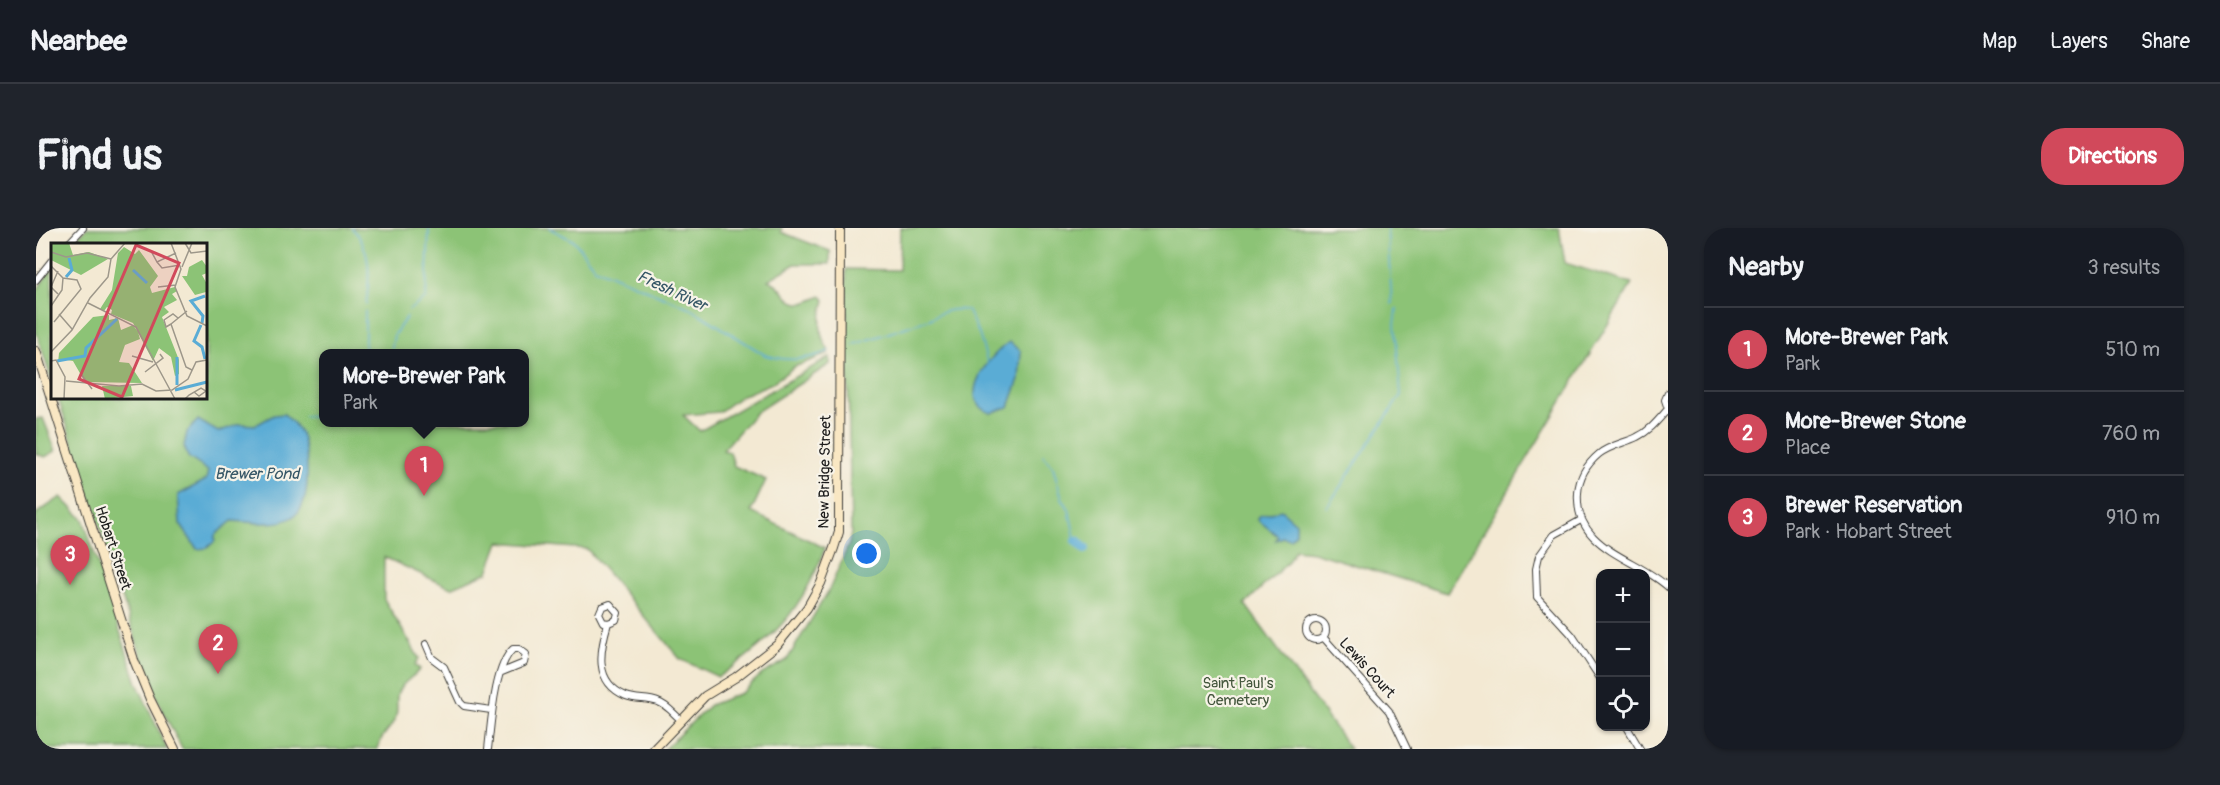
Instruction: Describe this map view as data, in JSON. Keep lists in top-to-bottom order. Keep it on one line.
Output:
{"streets":{"street":["New Bridge Street","Hobart Street","Lewis Court"]},"water":["Fresh River","Brewer Pond"],"parks":["Saint Paul's Cemetery"],"page":{"header":"Nearbee","nav":["Map","Layers","Share"],"buttons":"Directions","title":"Find us","heading":["Nearby","3 results"],"list":[{"mark":"1","name":"More-Brewer Park","note":"Park","value":"510 m"},{"mark":"2","name":"More-Brewer Stone","note":"Place","value":"760 m"},{"mark":"3","name":"Brewer Reservation","note":"Park · Hobart Street","value":"910 m"}],"popup":["More-Brewer Park","Park"],"pins":["1","3","2"],"map_buttons":["+","−"]}}
